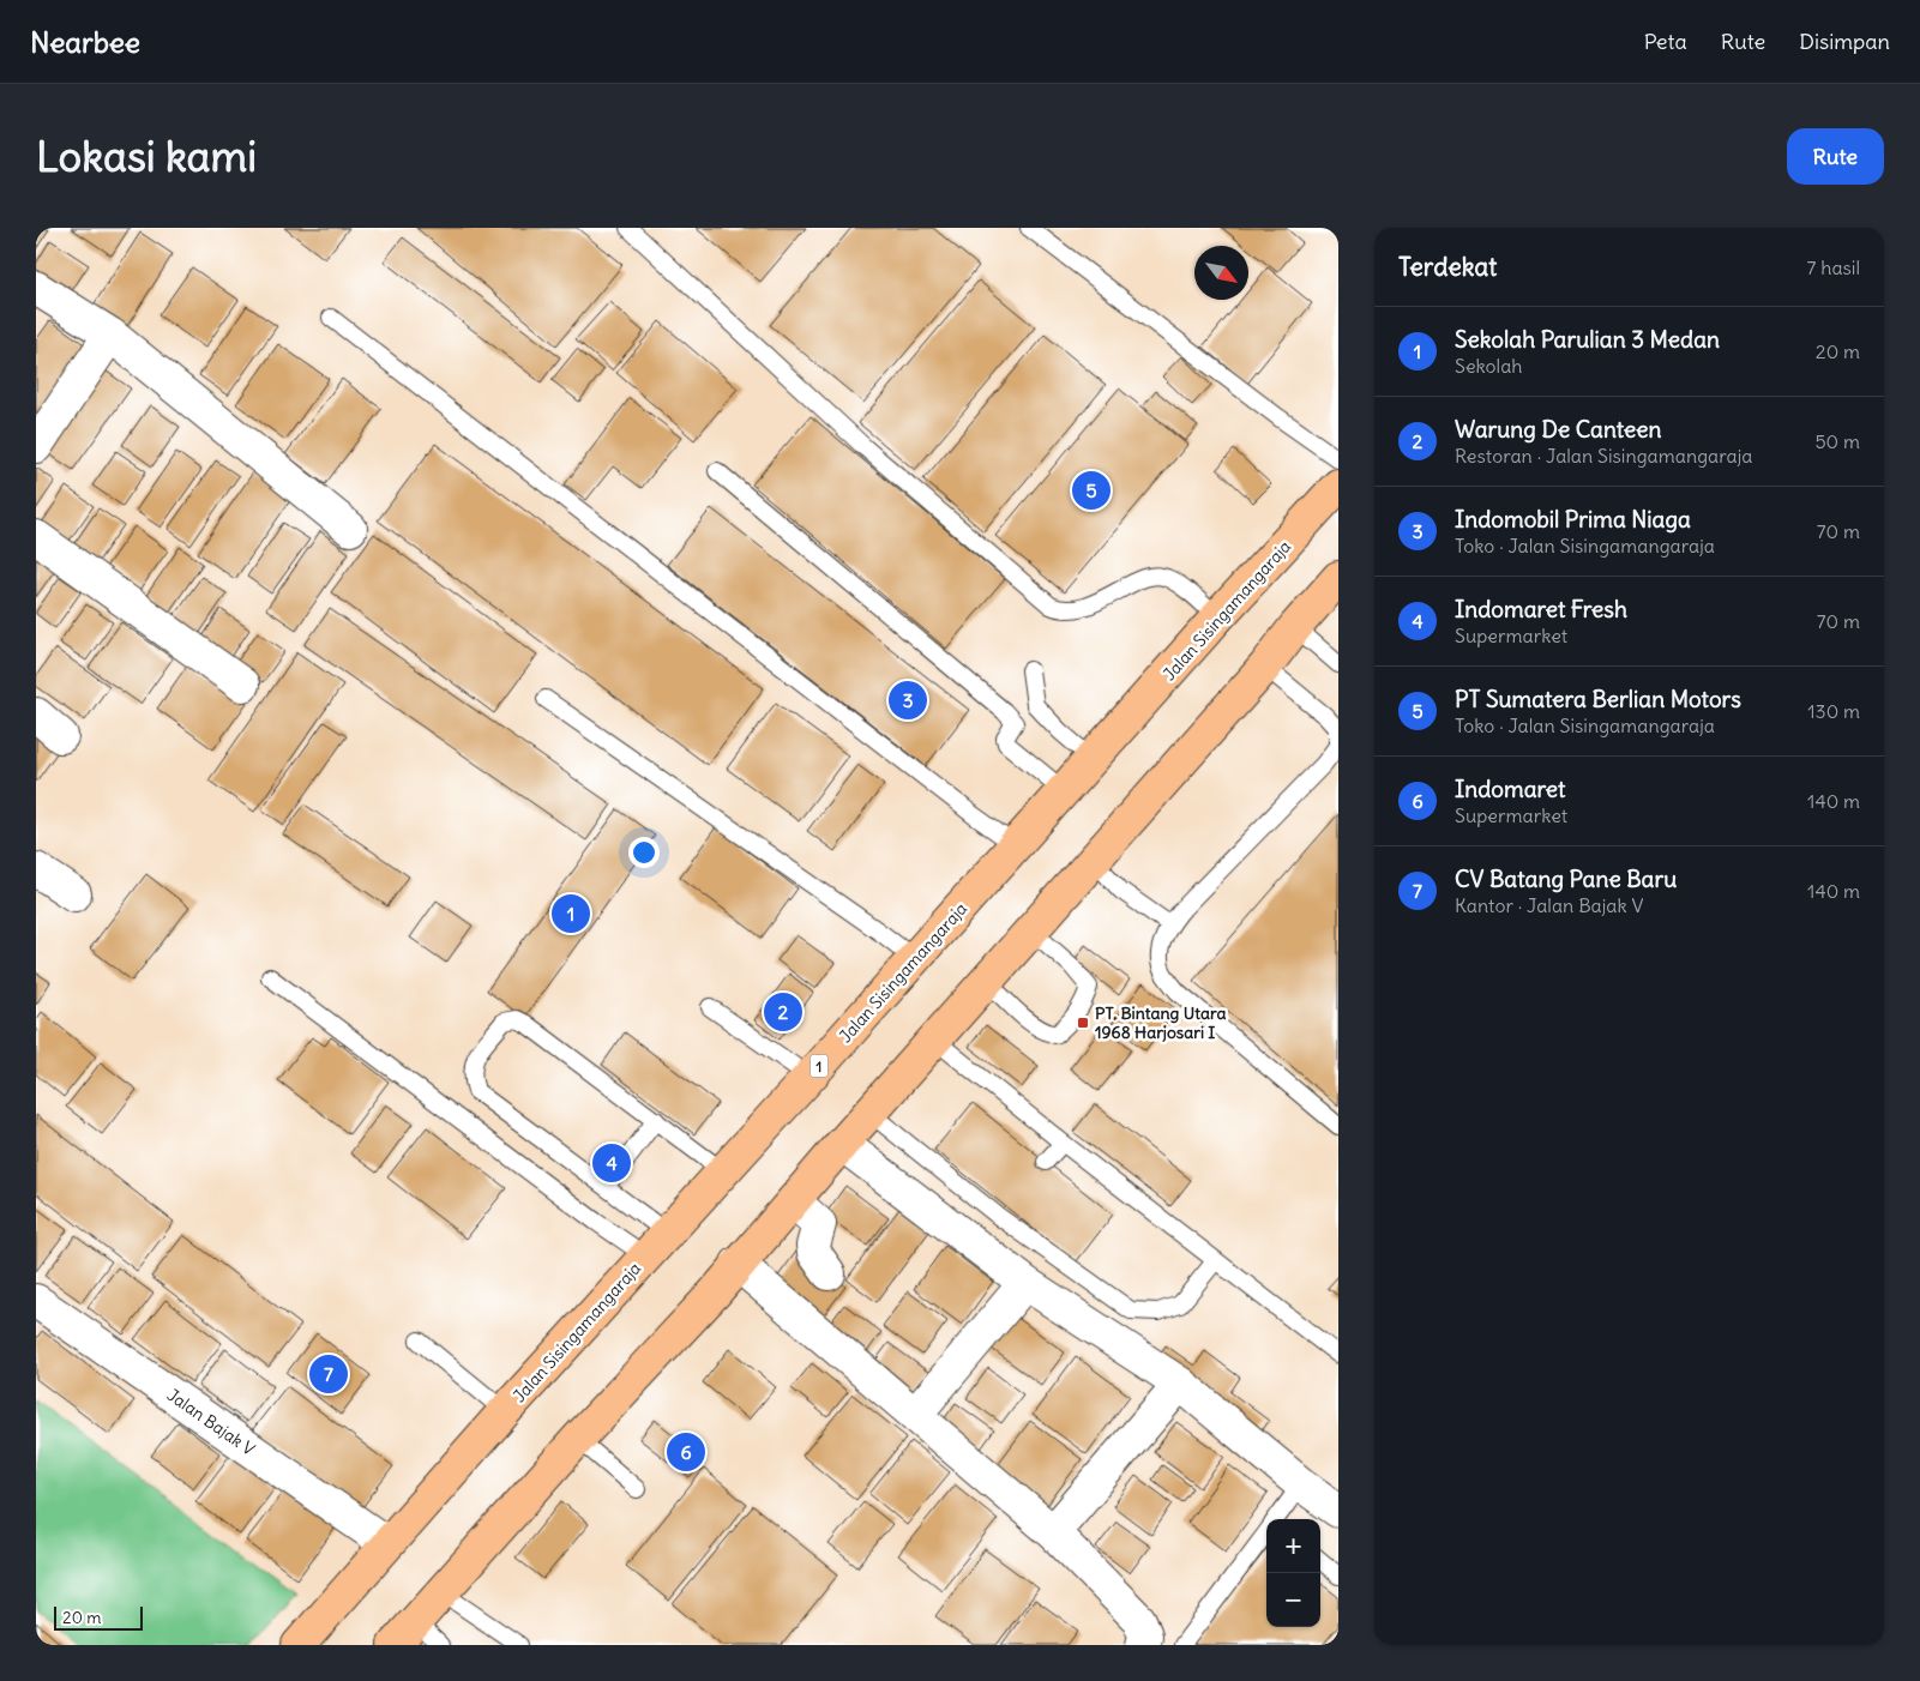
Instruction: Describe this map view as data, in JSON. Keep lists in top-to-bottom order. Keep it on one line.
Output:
{"streets":{"highway":["Jalan Sisingamangaraja","1"],"street":["Jalan Bajak V"]},"crossings":[["Jalan Sisingamangaraja","Jalan Bajak V"]],"places":{"transit":["PT. Bintang Utara 1968 Harjosari I"]},"scale_bar":"20 m","north":"bottom right","page":{"header":"Nearbee","nav":["Peta","Rute","Disimpan"],"buttons":"Rute","title":"Lokasi kami","heading":["Terdekat","7 hasil"],"list":[{"mark":"1","name":"Sekolah Parulian 3 Medan","note":"Sekolah","value":"20 m"},{"mark":"2","name":"Warung De Canteen","note":"Restoran · Jalan Sisingamangaraja","value":"50 m"},{"mark":"3","name":"Indomobil Prima Niaga","note":"Toko · Jalan Sisingamangaraja","value":"70 m"},{"mark":"4","name":"Indomaret Fresh","note":"Supermarket","value":"70 m"},{"mark":"5","name":"PT Sumatera Berlian Motors","note":"Toko · Jalan Sisingamangaraja","value":"130 m"},{"mark":"6","name":"Indomaret","note":"Supermarket","value":"140 m"},{"mark":"7","name":"CV Batang Pane Baru","note":"Kantor · Jalan Bajak V","value":"140 m"}],"pins":["5","3","1","2","4","7","6"],"map_buttons":["+","−"],"scale":"20 m"}}
